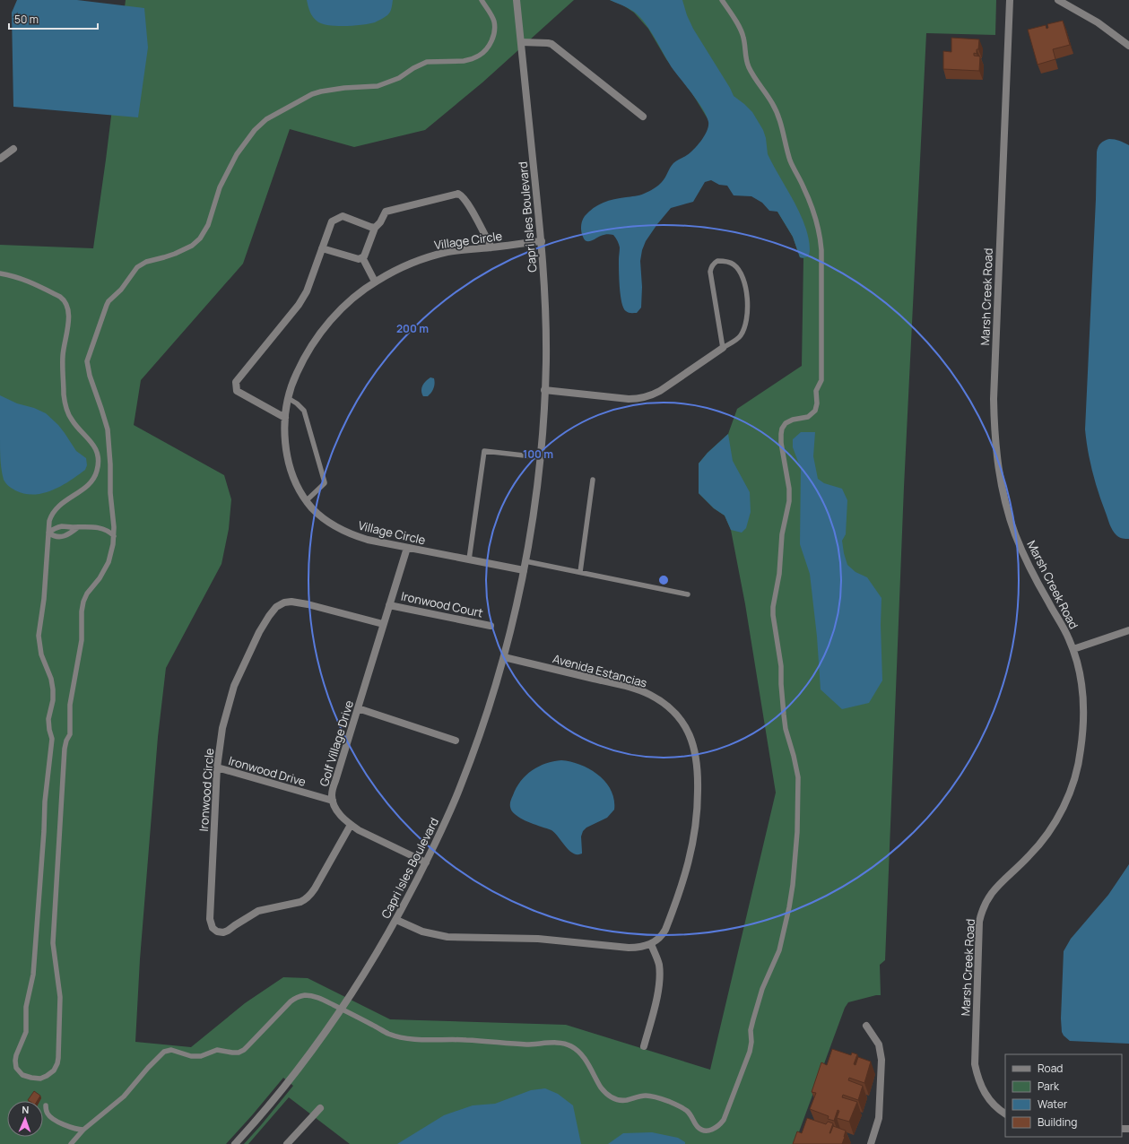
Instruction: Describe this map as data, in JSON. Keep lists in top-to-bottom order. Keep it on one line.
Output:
{"streets":{"street":["Capri Isles Boulevard","Village Circle","Marsh Creek Road","Ironwood Court","Avenida Estancias","Golf Village Drive","Ironwood Drive","Ironwood Circle"]},"crossings":[["Capri Isles Boulevard","Village Circle"],["Capri Isles Boulevard","Avenida Estancias"],["Capri Isles Boulevard","Golf Village Drive"],["Golf Village Drive","Ironwood Drive"],["Golf Village Drive","Ironwood Circle"],["Ironwood Drive","Ironwood Circle"]],"legend":["Road","Park","Water","Building"],"scale_bar":"50 m","north":"top","rings":["200 m","100 m"]}
